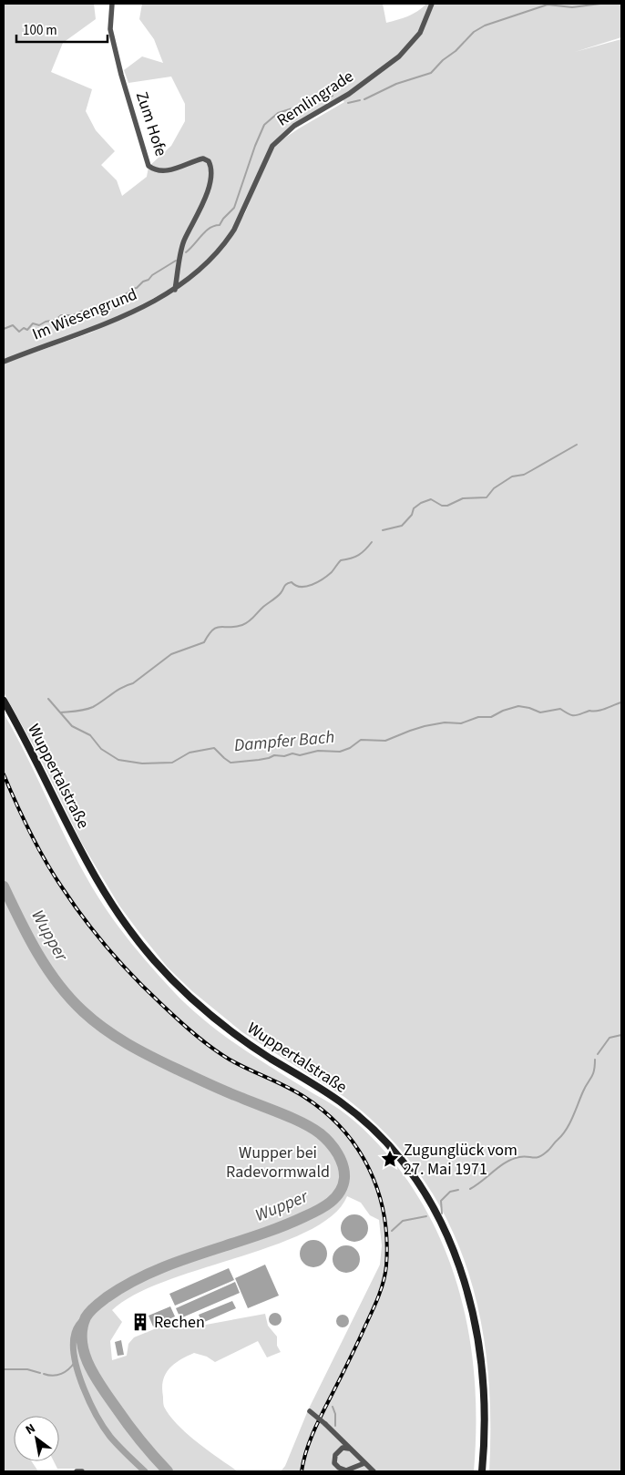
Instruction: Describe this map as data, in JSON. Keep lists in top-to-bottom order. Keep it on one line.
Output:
{"streets":{"main road":["Wuppertalstraße"],"street":["Remlingrade","Zum Hofe","Im Wiesengrund"]},"crossings":[["Remlingrade","Zum Hofe"],["Remlingrade","Im Wiesengrund"],["Zum Hofe","Im Wiesengrund"]],"water":["Dampfer Bach","Wupper"],"parks":["Wupper bei Radevormwald"],"places":{"place":["Zugunglück vom 27. Mai 1971"],"building":["Rechen"]},"scale_bar":"100 m","north":"top left"}
